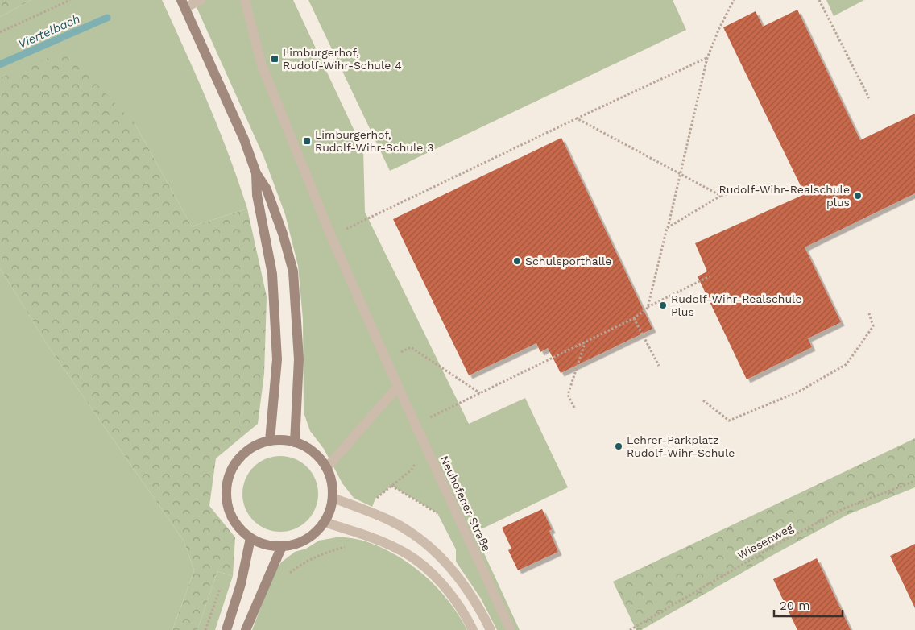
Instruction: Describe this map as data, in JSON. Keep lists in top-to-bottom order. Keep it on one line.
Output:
{"streets":{"street":["Neuhofener Straße"],"path":["Wiesenweg"]},"water":["Viertelbach"],"places":{"transit":["Limburgerhof, Rudolf-Wihr-Schule 4","Limburgerhof, Rudolf-Wihr-Schule 3"],"other":["Rudolf-Wihr-Realschule plus","Schulsporthalle","Rudolf-Wihr-Realschule Plus","Lehrer-Parkplatz Rudolf-Wihr-Schule"]},"scale_bar":"20 m"}
